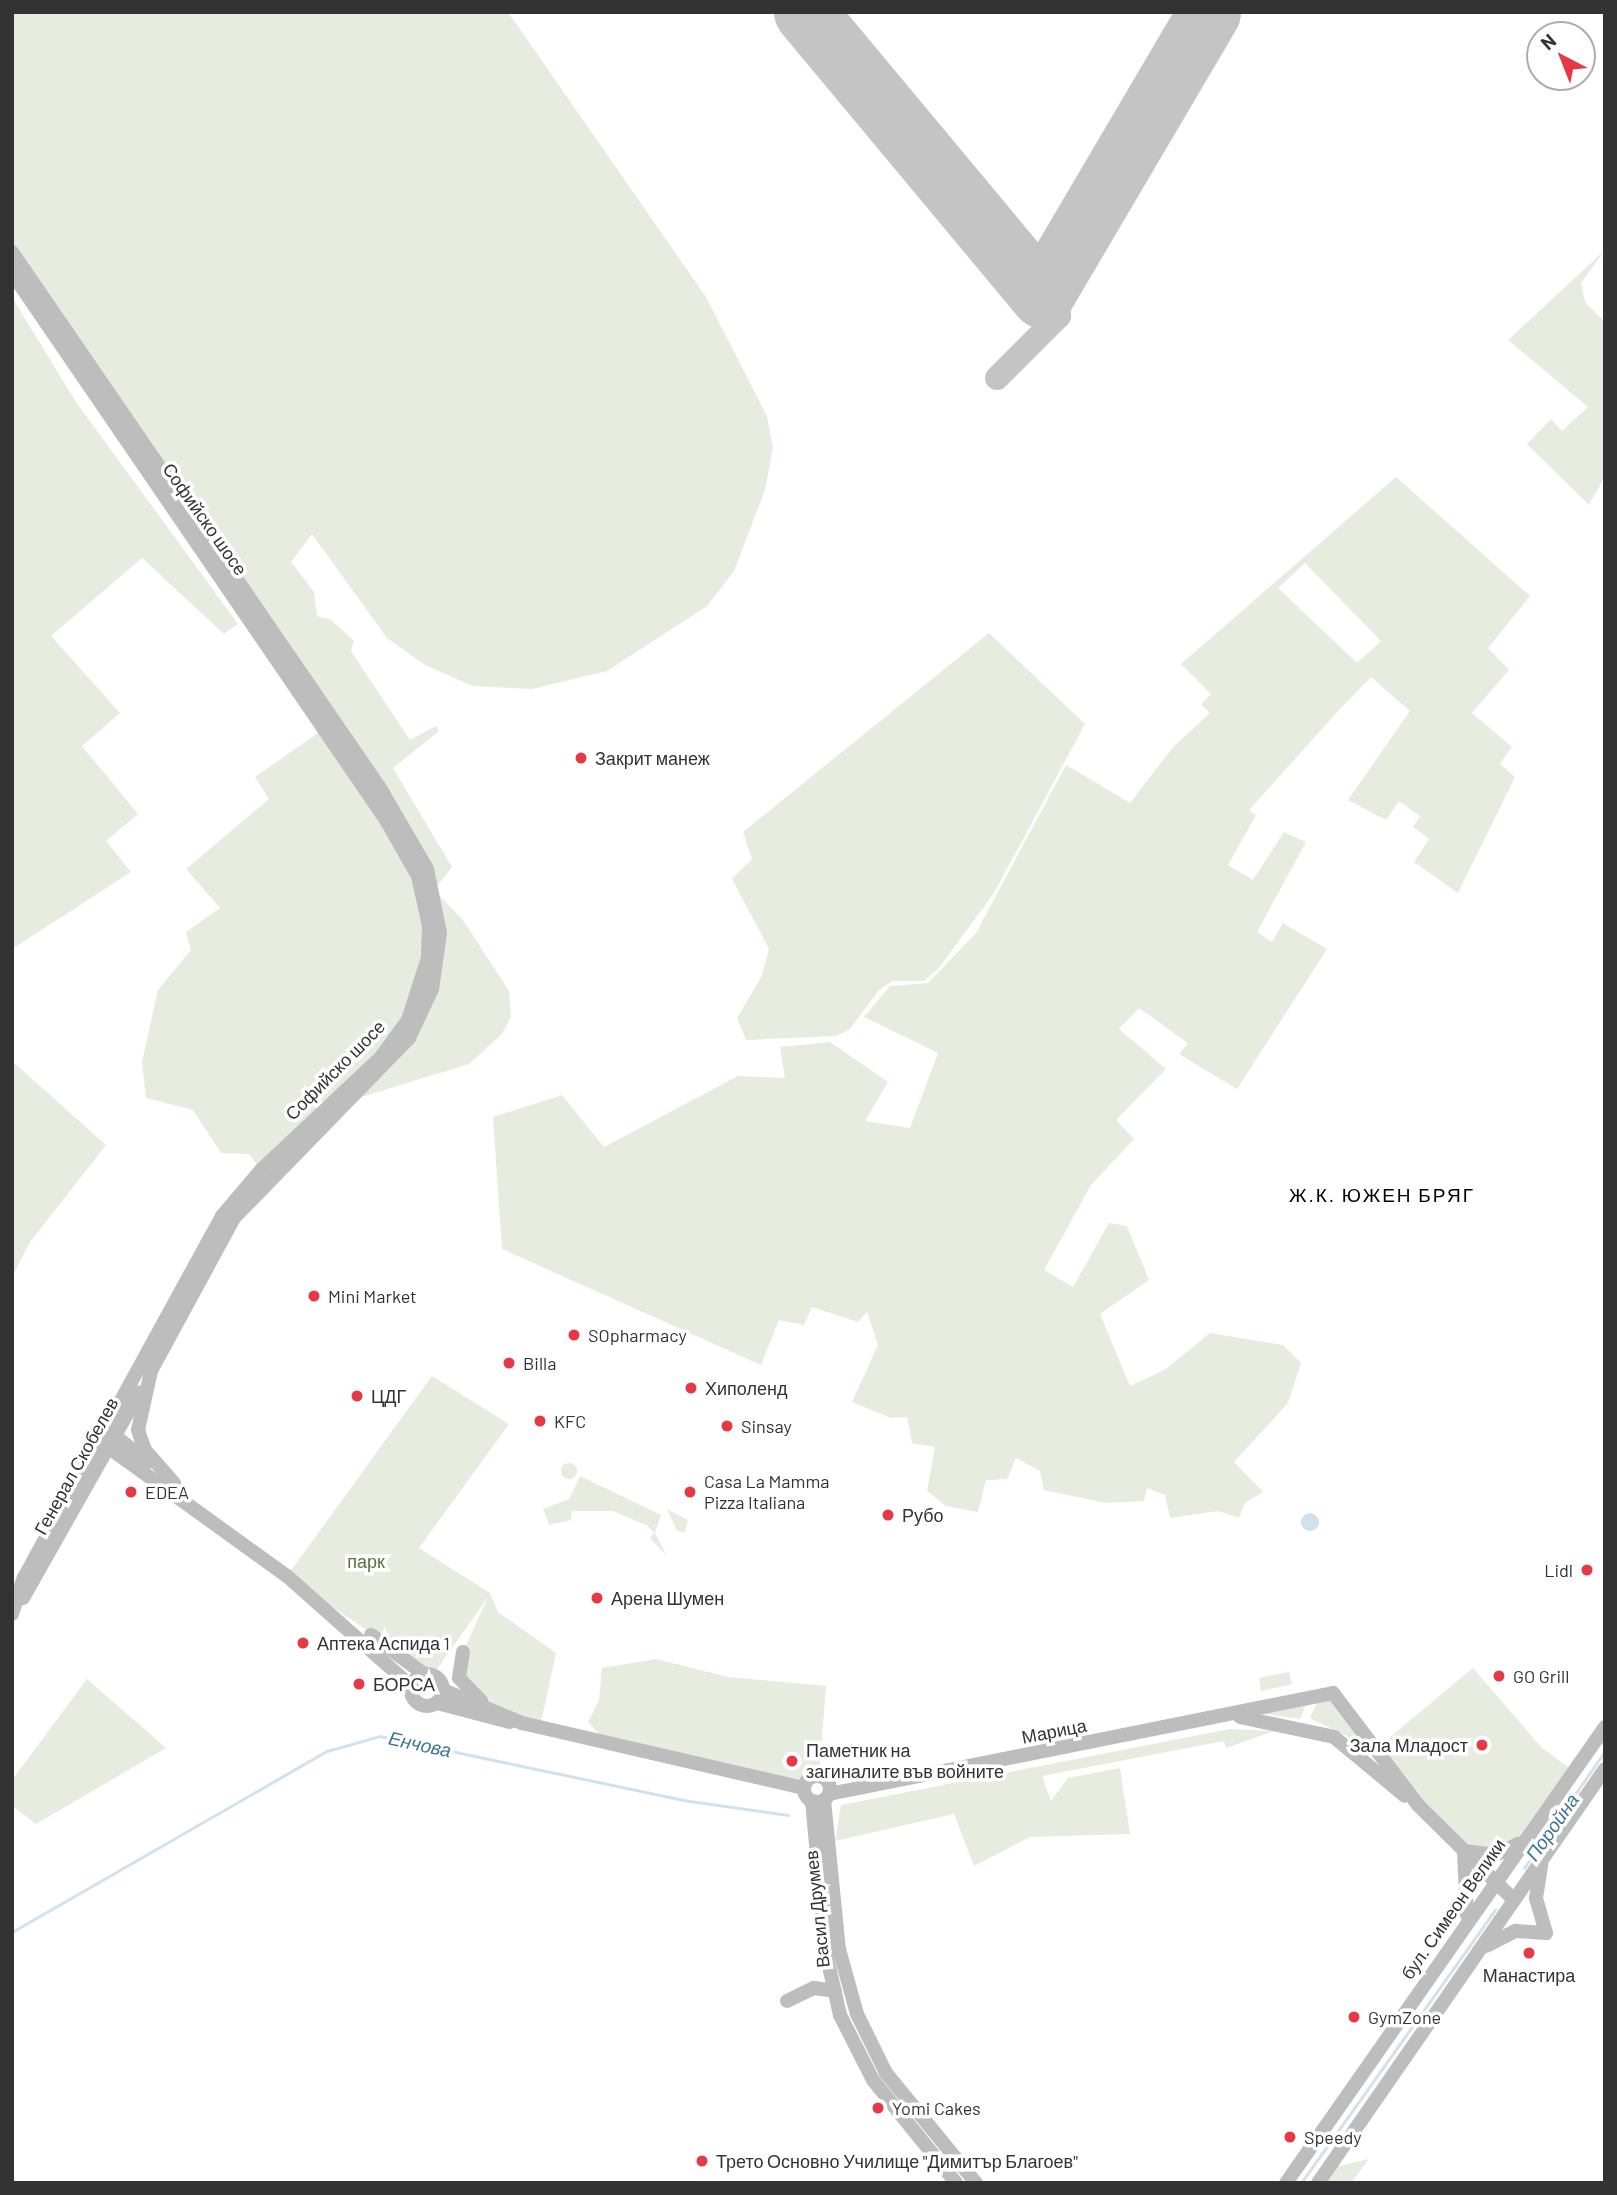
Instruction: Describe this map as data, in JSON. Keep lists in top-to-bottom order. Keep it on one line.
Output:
{"streets":{"main road":["Софийско шосе","Генерал Скобелев","Марица","Васил Друмев","бул. Симеон Велики"]},"crossings":[["Софийско шосе","Генерал Скобелев"],["Марица","Васил Друмев"]],"districts":["Ж.К. ЮЖЕН БРЯГ"],"water":["Енчова","Поройна"],"parks":["парк"],"places":["Закрит манеж","Mini Market","SOpharmacy","Billa","Хиполенд","ЦДГ","KFC","Sinsay","EDEA","Casa La Mamma Pizza Italiana","Рубо","Lidl","Арена Шумен","Аптека Аспида 1","GO Grill","БОРСА","Зала Младост","Паметник на загиналите във войните","Манастира","GymZone","Yomi Cakes","Speedy","Трето Основно Училище \"Димитър Благоев\""],"north":"top left"}
